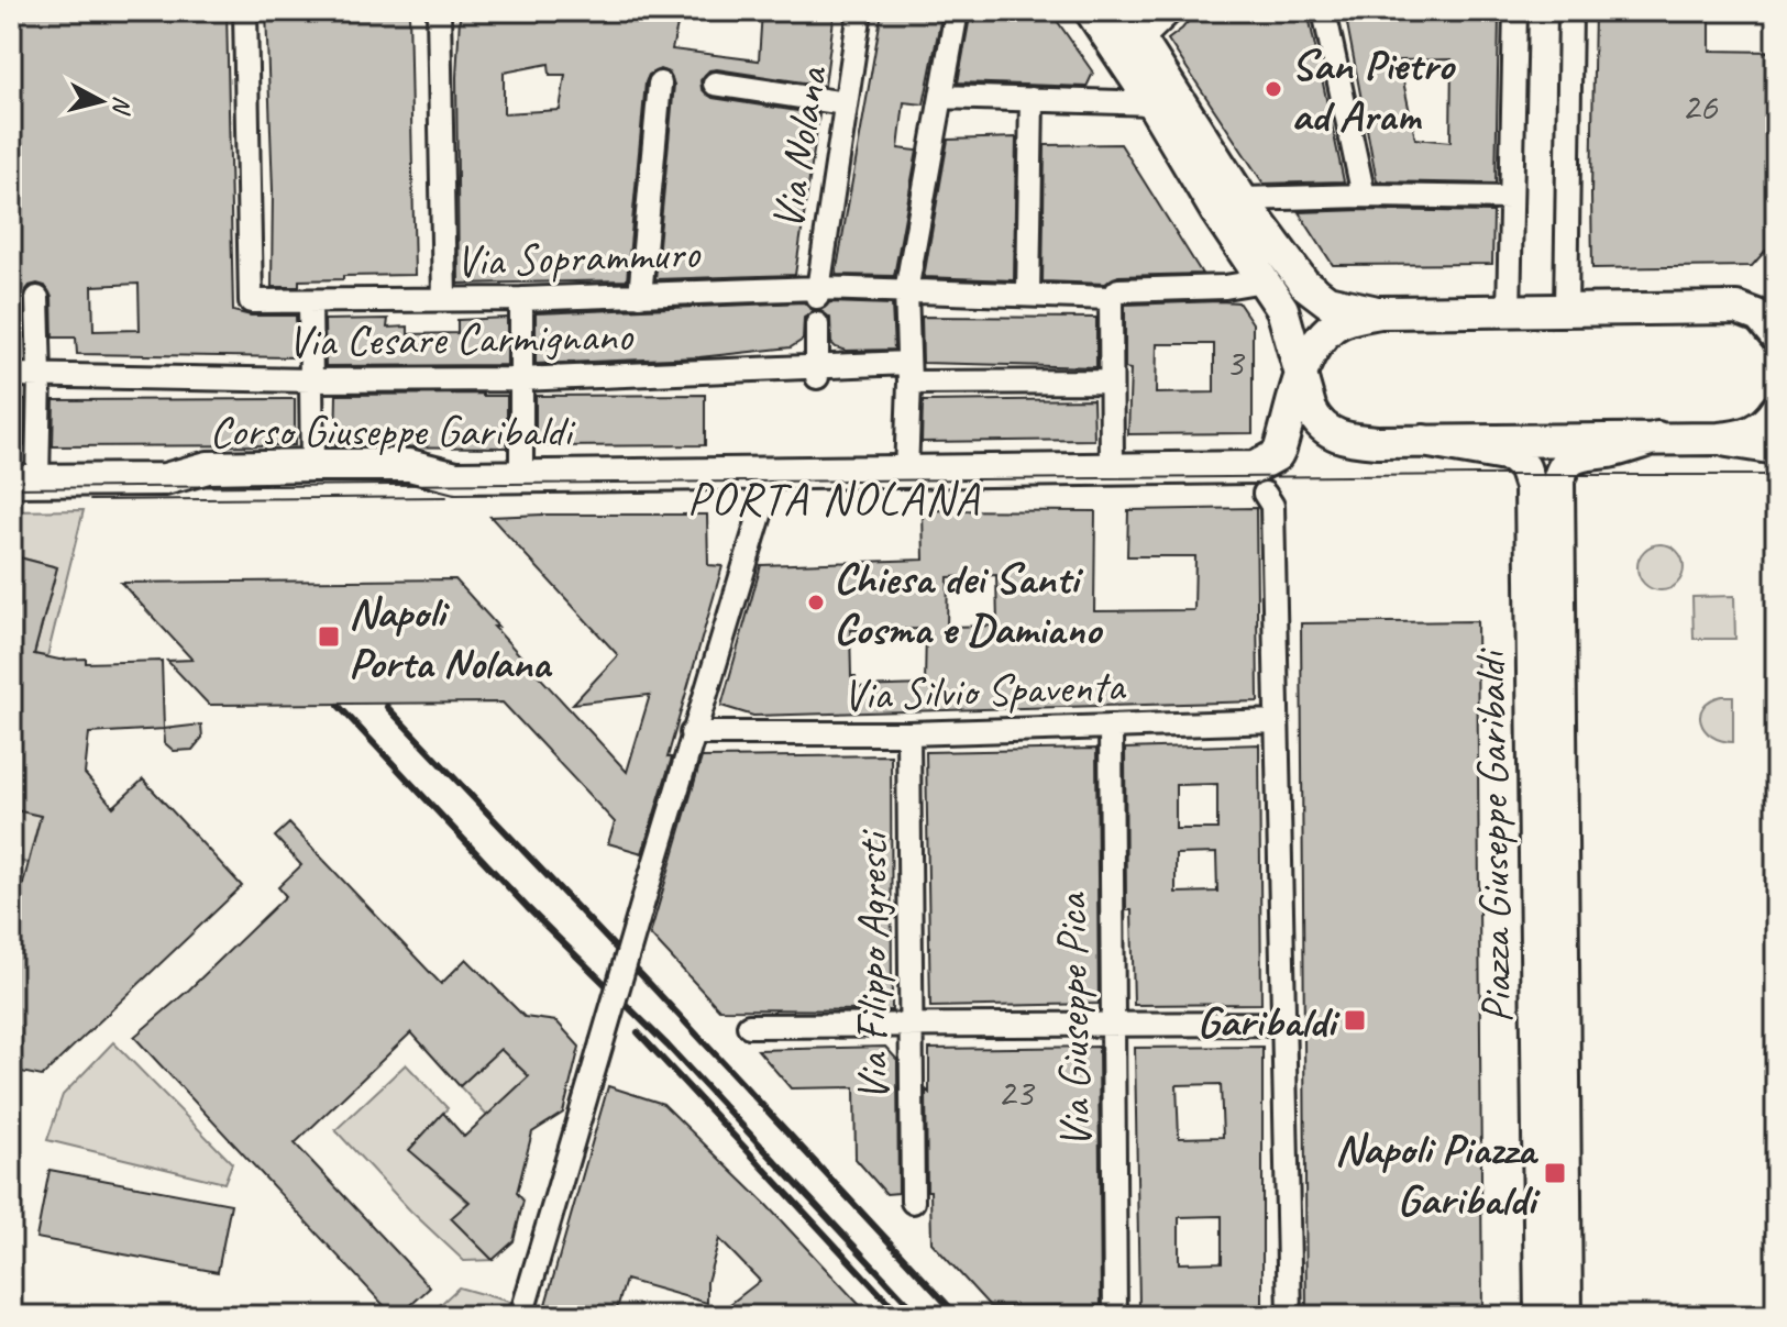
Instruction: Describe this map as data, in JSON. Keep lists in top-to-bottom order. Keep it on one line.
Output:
{"streets":{"main road":["Corso Giuseppe Garibaldi","Piazza Giuseppe Garibaldi"],"street":["Via Nolana","Via Soprammuro","Via Cesare Carmignano","Via Silvio Spaventa","Via Filippo Agresti","Via Giuseppe Pica"]},"crossings":[["Via Nolana","Via Soprammuro"],["Via Soprammuro","Piazza Giuseppe Garibaldi"],["Via Silvio Spaventa","Via Filippo Agresti"],["Via Silvio Spaventa","Via Giuseppe Pica"]],"districts":["PORTA NOLANA"],"places":{"other":["San Pietro ad Aram","Chiesa dei Santi Cosma e Damiano"],"transit":["Napoli Porta Nolana","Garibaldi","Napoli Piazza Garibaldi"]},"house_numbers":["26","3","23"],"north":"right"}
